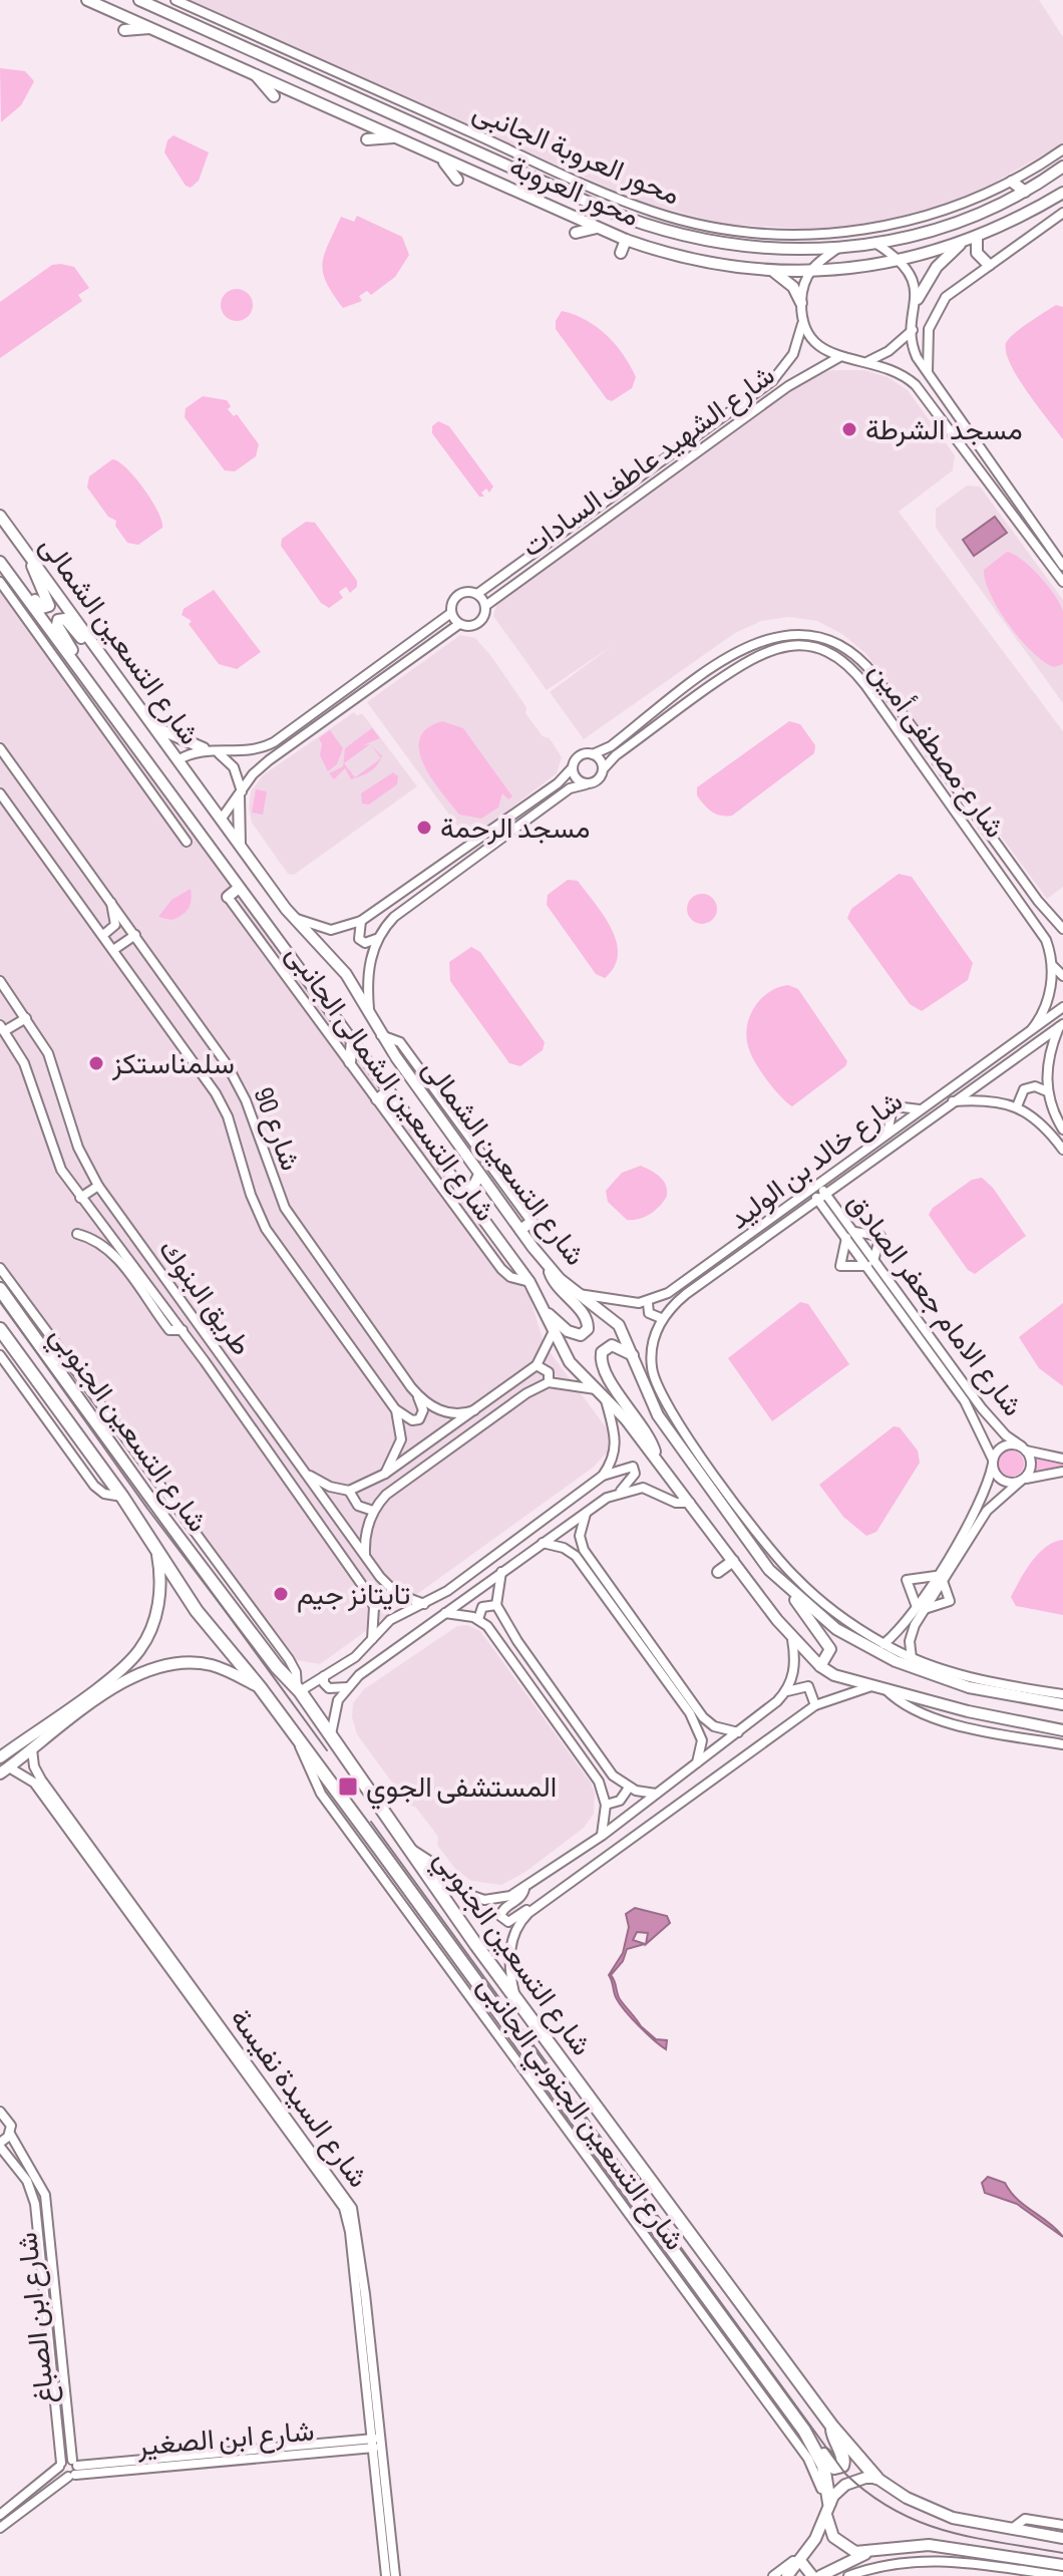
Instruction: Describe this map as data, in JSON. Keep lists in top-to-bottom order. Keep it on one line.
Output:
{"streets":{"highway":["شارع التسعين الجنوبي"],"main road":["محور العروبة","شارع التسعين الشمالى"],"street":["محور العروبة الجانبى","شارع الشهيد عاطف السادات","شارع مصطفى أمين","شارع التسعين الشمالى الجانبى","شارع 90","شارع خالد بن الوليد","طريق البنوك","شارع الامام جعفر الصادق","شارع السيدة نفيسة","شارع التسعين الجنوبي الجانبى","شارع ابن الصباغ","شارع ابن الصغير"]},"crossings":[["محور العروبة","شارع الشهيد عاطف السادات"],["شارع التسعين الشمالى","شارع التسعين الشمالى الجانبى"],["شارع خالد بن الوليد","شارع الامام جعفر الصادق"],["شارع التسعين الجنوبي","شارع التسعين الجنوبي الجانبى"],["شارع السيدة نفيسة","شارع ابن الصغير"],["شارع ابن الصباغ","شارع ابن الصغير"]],"places":{"other":["مسجد الشرطة","مسجد الرحمة","سلمناستكز","تايتانز جيم"],"transit":["المستشفى الجوي"]}}
